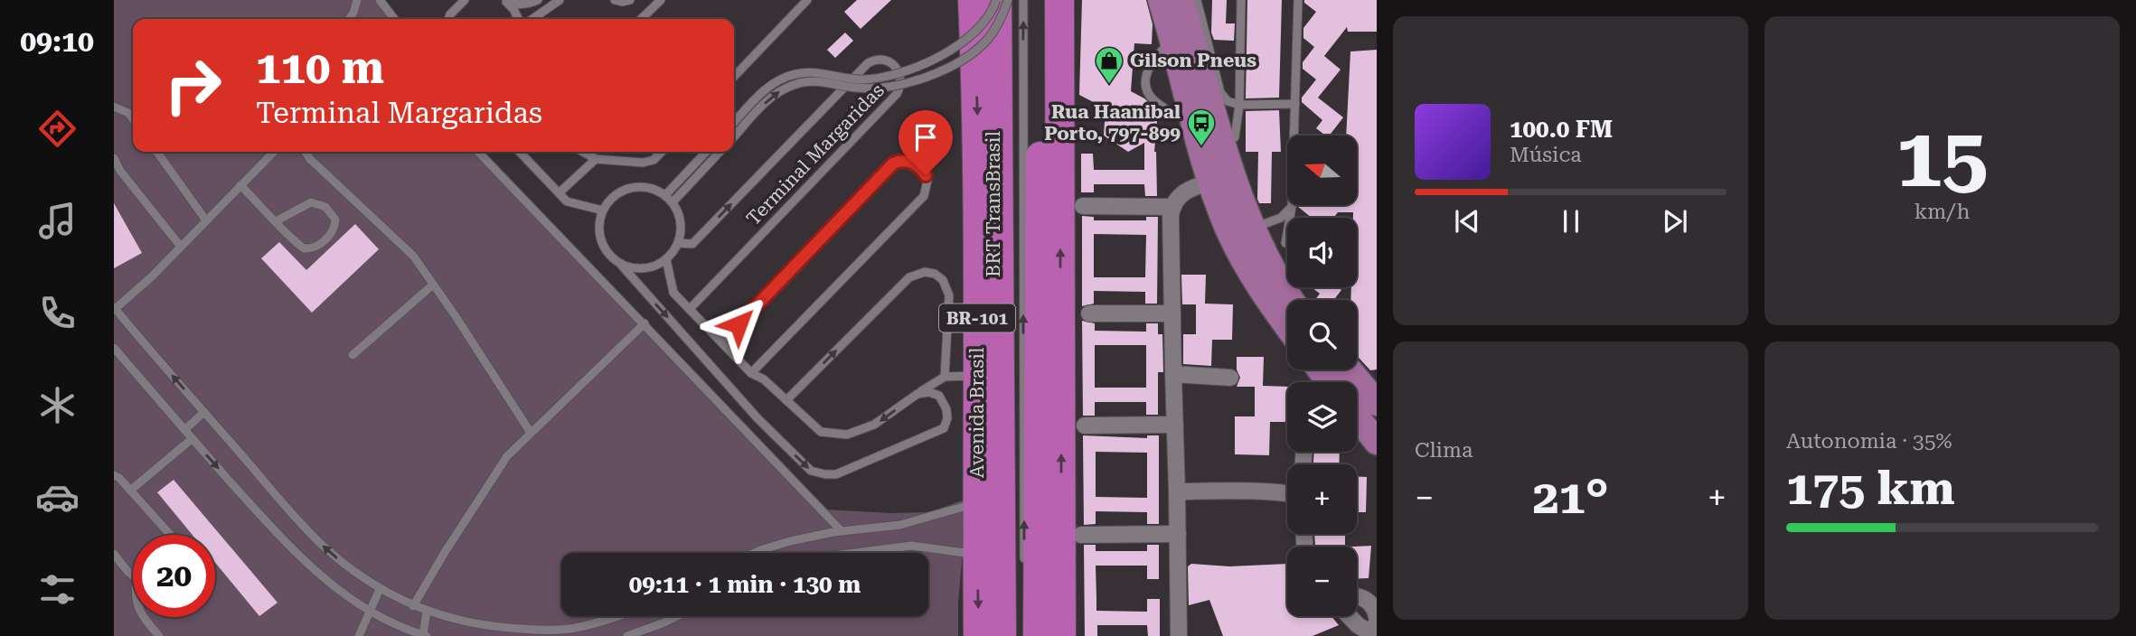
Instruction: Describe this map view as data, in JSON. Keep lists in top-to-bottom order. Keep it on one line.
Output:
{"streets":{"highway":["BR-101","Avenida Brasil"],"lane":["Terminal Margaridas","BRT TransBrasil"]},"one_way":["BRT TransBrasil"],"places":{"shop":["Gilson Pneus"],"bus stop":["Rua Haanibal Porto, 797-899"]},"north":"left","page":{"tabs":"09:10","tile":[["15","km/h"],"Clima",["Autonomia · 35%","175 km"]],"turn":["110 m","Terminal Margaridas"],"song":["100.0 FM","Música"],"map_buttons":["+","−"],"heat":["−","21°","+"],"limit":"20","trip":"09:11 · 1 min · 130 m"}}
